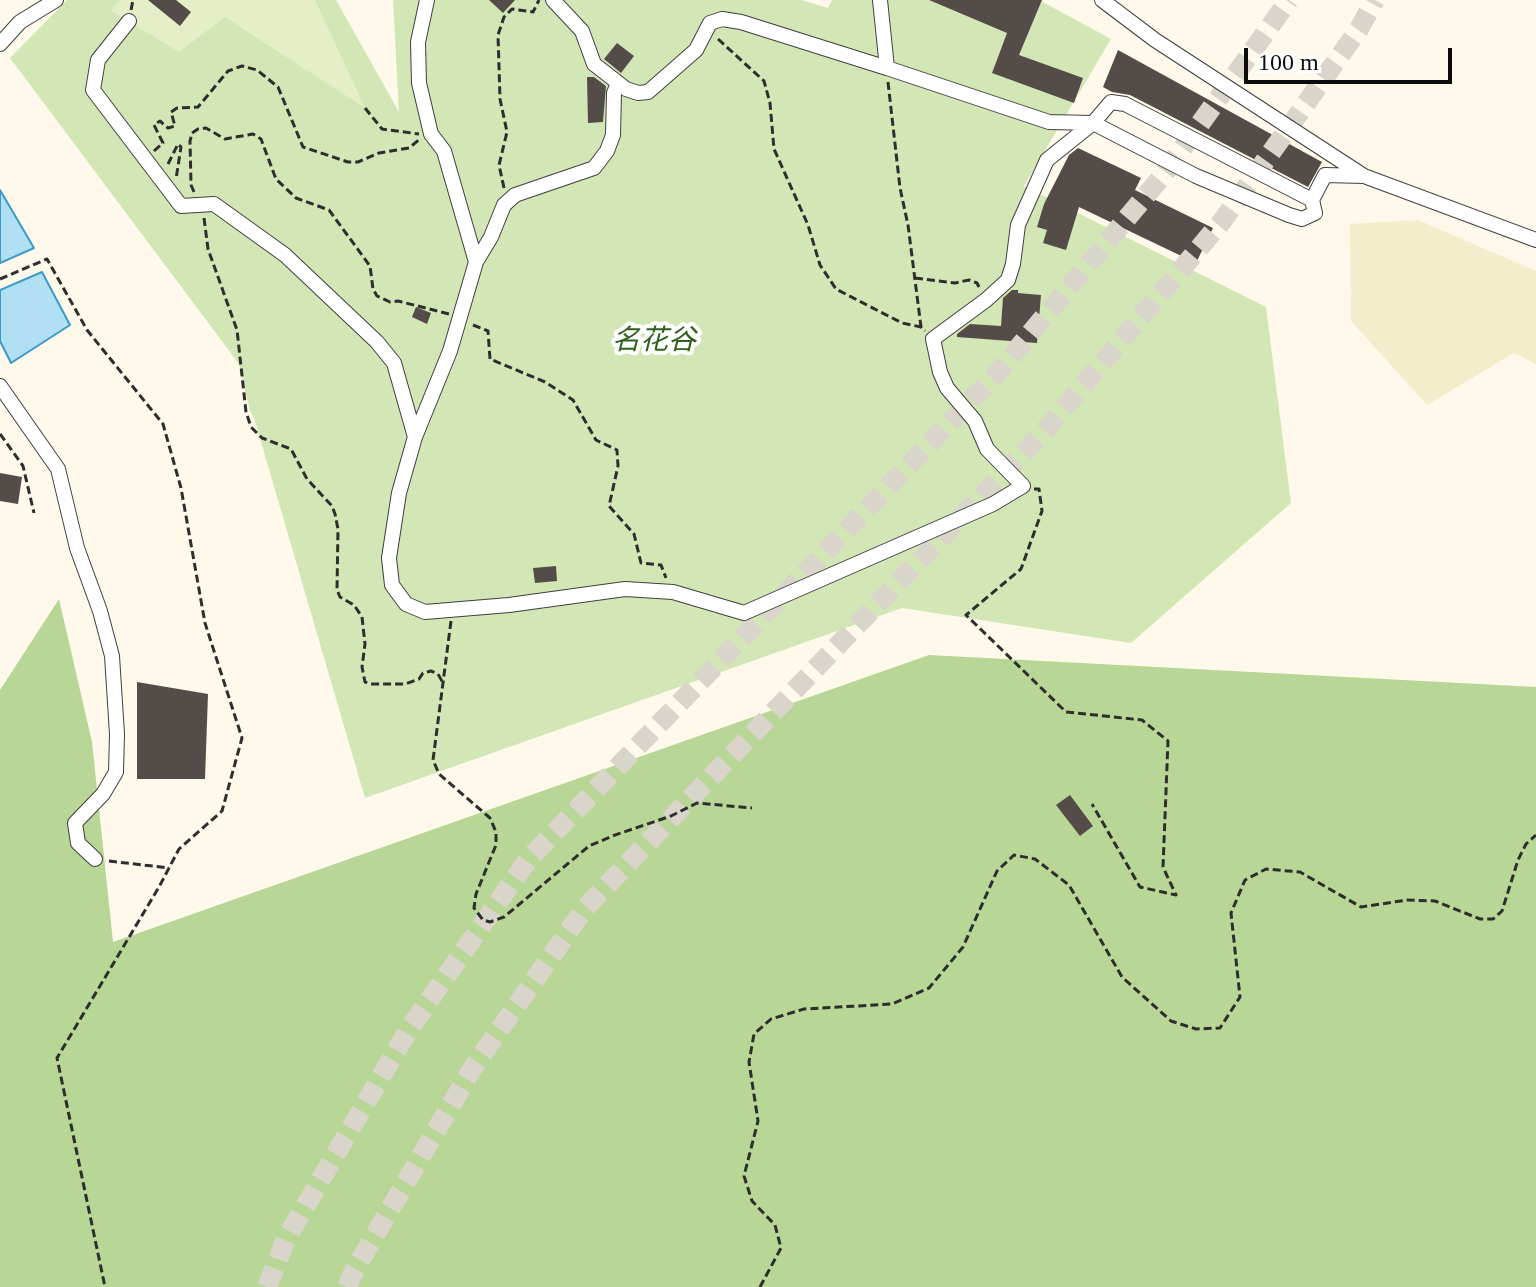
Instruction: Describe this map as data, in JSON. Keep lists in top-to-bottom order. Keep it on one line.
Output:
{"parks":["名花谷"],"scale_bar":"100 m"}
